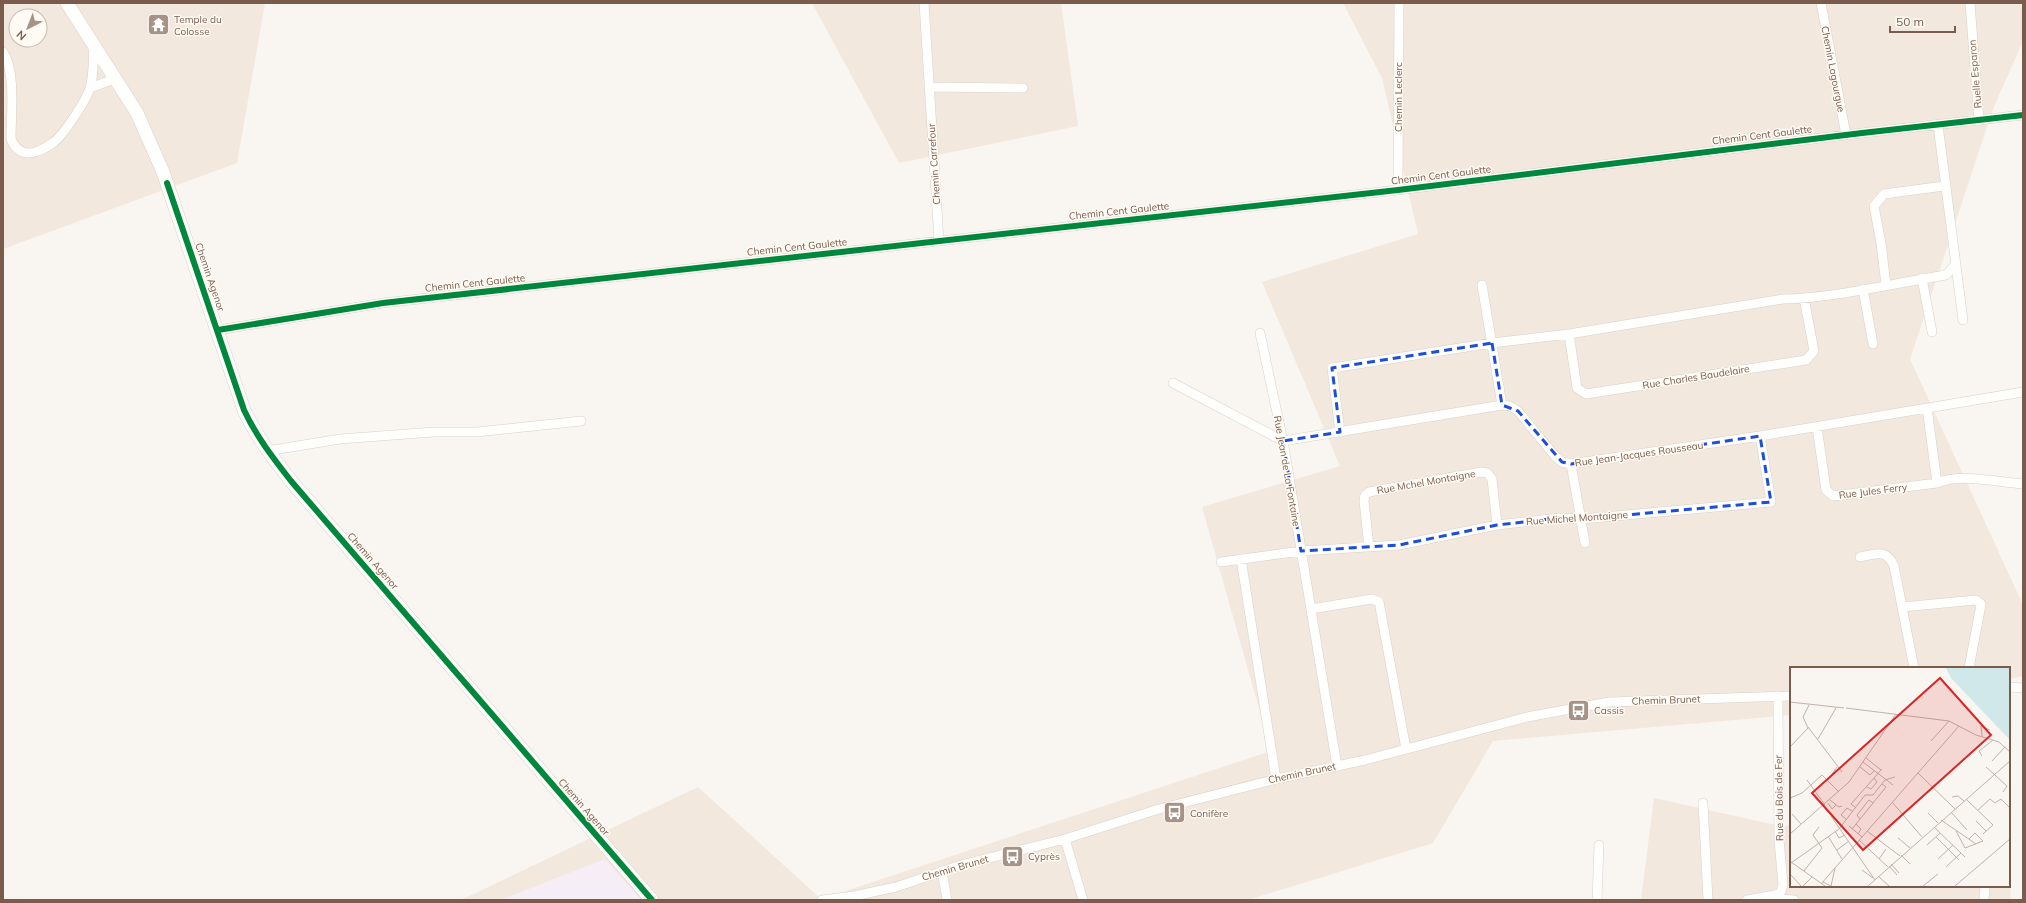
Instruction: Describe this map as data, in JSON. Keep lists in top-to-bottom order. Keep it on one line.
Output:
{"streets":{"main road":["Chemin Agenor"],"street":["Chemin Lagourgue","Ruelle Esparon","Chemin Leclerc","Chemin Cent Gaulette","Chemin Carrefour","Rue Charles Baudelaire","Rue Jean-Jacques Rousseau","Rue Jean de La Fontaine","Rue Mchel Montaigne","Rue Jules Ferry","Rue Michel Montaigne","Chemin Brunet","Rue du Bois de Fer"]},"crossings":[["Chemin Lagourgue","Chemin Cent Gaulette"],["Ruelle Esparon","Chemin Cent Gaulette"],["Chemin Leclerc","Chemin Cent Gaulette"],["Chemin Cent Gaulette","Chemin Carrefour"],["Chemin Cent Gaulette","Chemin Agenor"],["Rue Jean-Jacques Rousseau","Rue Jules Ferry"],["Rue Jean-Jacques Rousseau","Rue Michel Montaigne"],["Rue Jean de La Fontaine","Rue Michel Montaigne"],["Rue Jean de La Fontaine","Chemin Brunet"],["Rue Mchel Montaigne","Rue Michel Montaigne"],["Chemin Brunet","Rue du Bois de Fer"]],"places":{"temple":["Temple du Colosse"],"bus stop":["Cassis","Conifère","Cyprès"]},"scale_bar":"50 m","north":"bottom left"}
